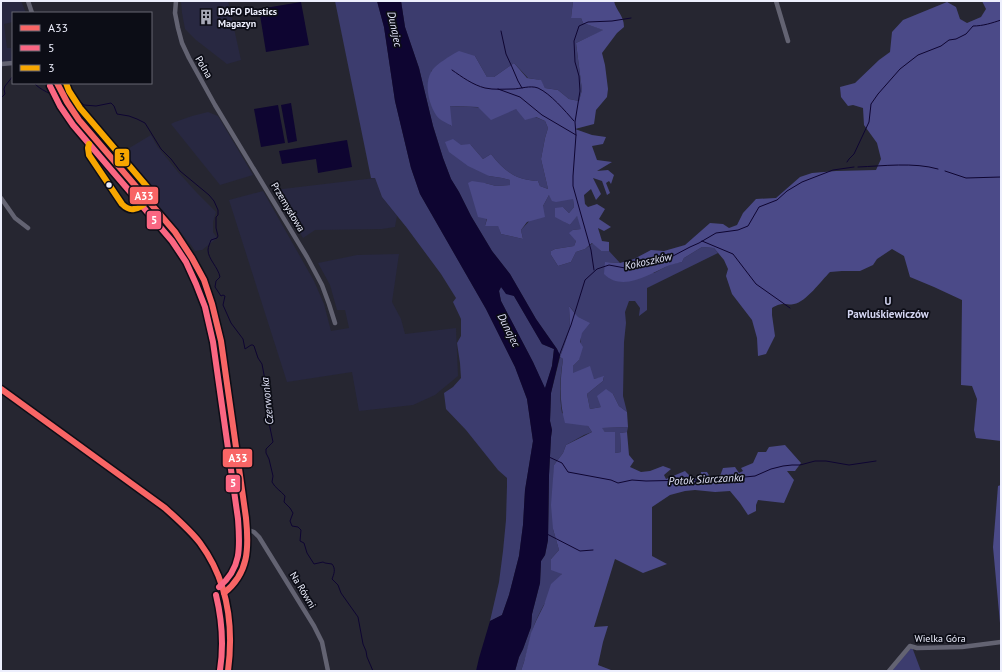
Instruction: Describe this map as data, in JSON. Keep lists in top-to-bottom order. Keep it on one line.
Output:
{"streets":{"street":["Polna","Przemysłowa","Na Równi","Wielka Góra"]},"crossings":[["Polna","Przemysłowa"]],"districts":["U Pawluśkiewiczów"],"water":["Dunajec","Kokoszków","Czerwonka","Potok Siarczanka"],"places":{"building":["DAFO Plastics Magazyn"]},"lines":["transit line A33","transit line 3","transit line 5"],"legend":["A33","5","3"]}
